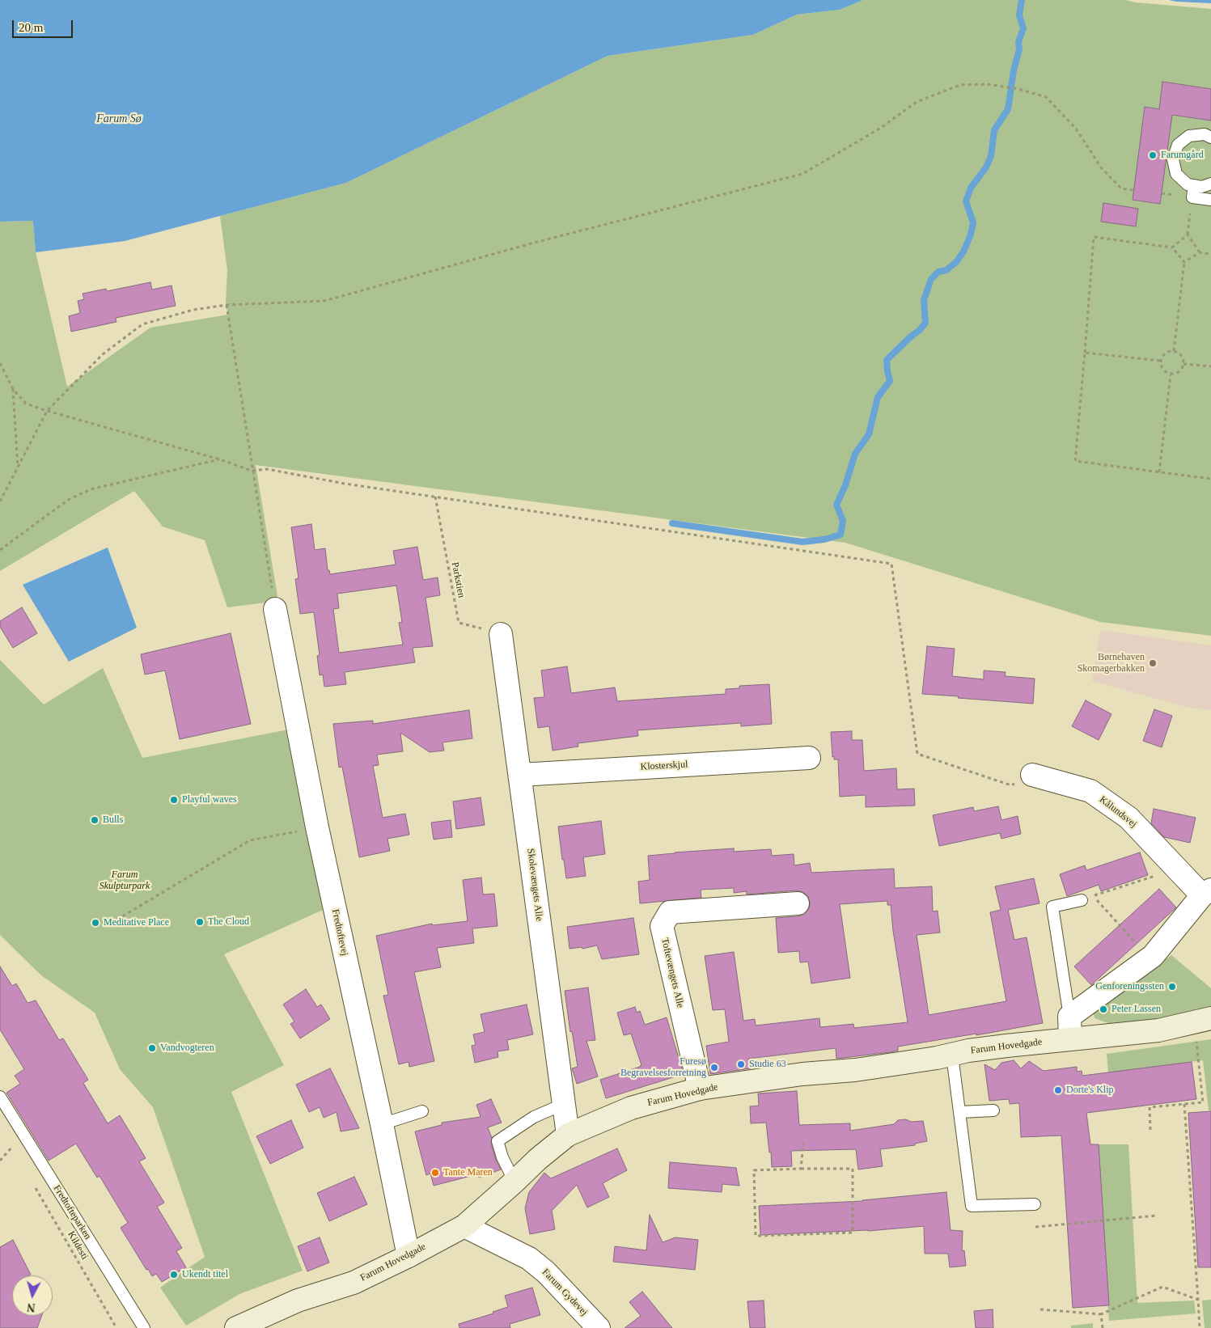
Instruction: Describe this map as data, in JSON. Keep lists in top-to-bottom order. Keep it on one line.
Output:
{"streets":{"street":["Klosterskjul","Kålundsvej","Skolevængets Alle","Fredtoftevej","Toftevængets Alle","Farum Hovedgade","Farum Gydevej"],"lane":["Fredtofteparken"],"path":["Parkstien","Kildesti"]},"crossings":[["Parkstien","Skolevængets Alle"],["Klosterskjul","Skolevængets Alle"],["Skolevængets Alle","Farum Hovedgade"],["Fredtoftevej","Farum Hovedgade"],["Toftevængets Alle","Farum Hovedgade"],["Farum Hovedgade","Farum Gydevej"]],"water":["Farum Sø"],"parks":["Farum Skulpturpark"],"places":["Farumgård","Børnehaven Skomagerbakken","Playful waves","Bulls","The Cloud","Meditative Place","Genforeningssten","Peter Lassen","Vandvogteren","Studie 63","Furesø Begravelsesforretning","Dorte's Klip","Tante Maren","Ukendt titel"],"scale_bar":"20 m","north":"bottom"}
